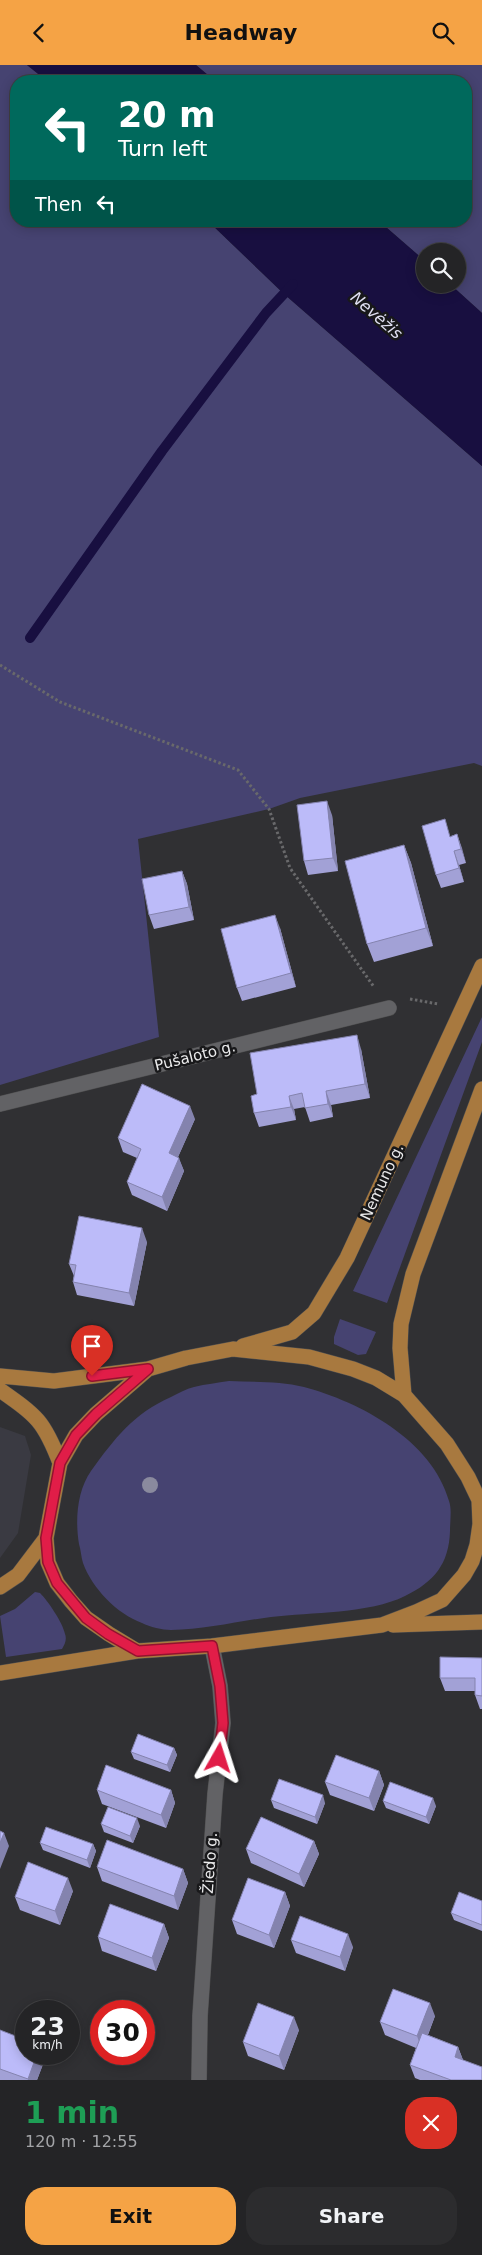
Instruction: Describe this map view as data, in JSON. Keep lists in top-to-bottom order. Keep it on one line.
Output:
{"streets":{"main road":["Nemuno g."],"street":["Pušaloto g.","Žiedo g."]},"water":["Nevėžis"],"page":{"header":"Headway","turn":["20 m","Turn left"],"then":"Then","speed":"23 km/h","limit":"30","heading":["1 min","120 m · 12:55"],"buttons":["Exit","Share"]}}
